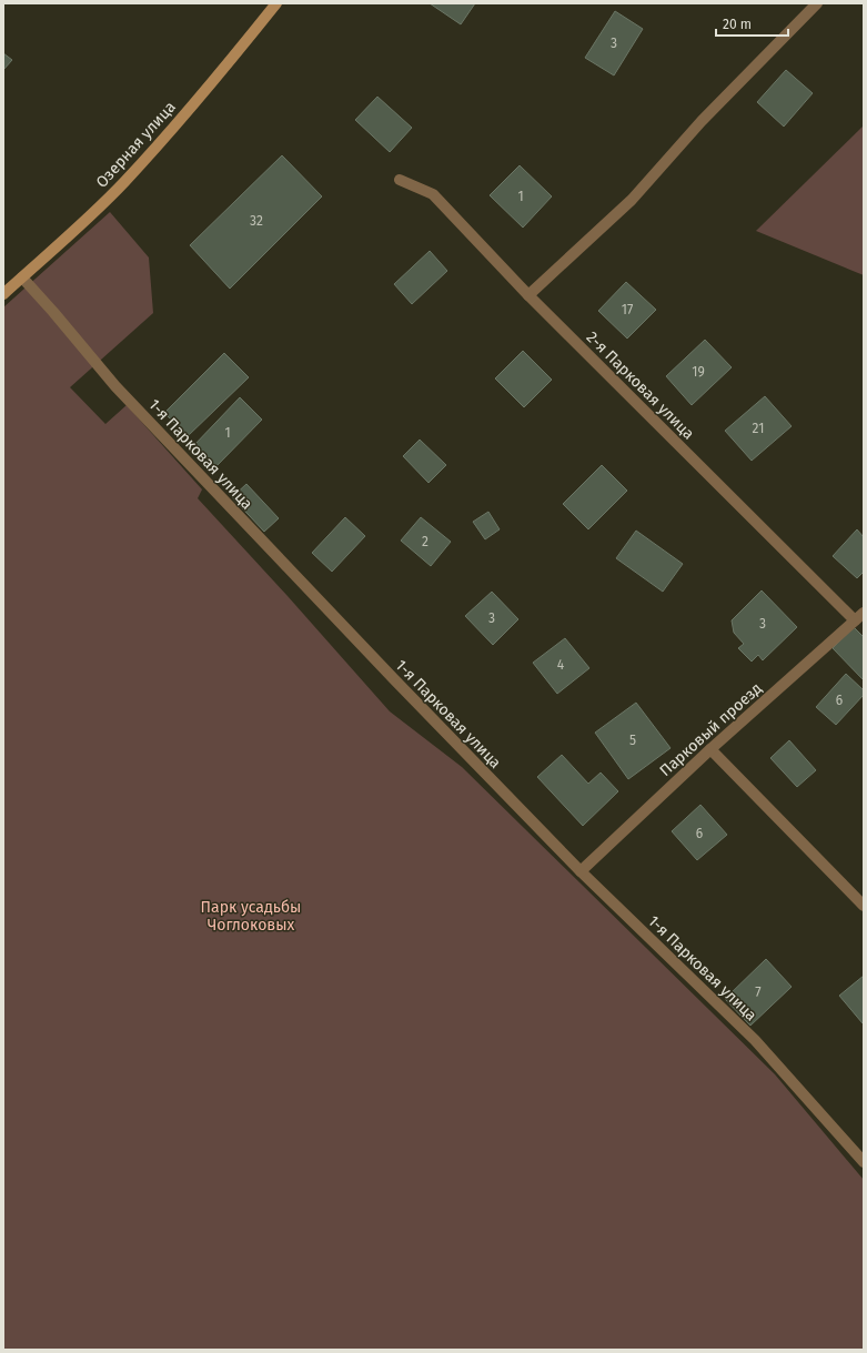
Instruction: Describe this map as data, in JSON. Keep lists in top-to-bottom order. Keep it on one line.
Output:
{"streets":{"main road":["Озерная улица"],"street":["2-я Парковая улица","1-я Парковая улица","Парковый проезд"]},"crossings":[["Озерная улица","1-я Парковая улица"],["2-я Парковая улица","Парковый проезд"],["1-я Парковая улица","Парковый проезд"]],"parks":["Парк усадьбы Чоглоковых"],"house_numbers":["3","1","32","17","19","21","1","2","3","3","4","6","5","6","7"],"scale_bar":"20 m"}
